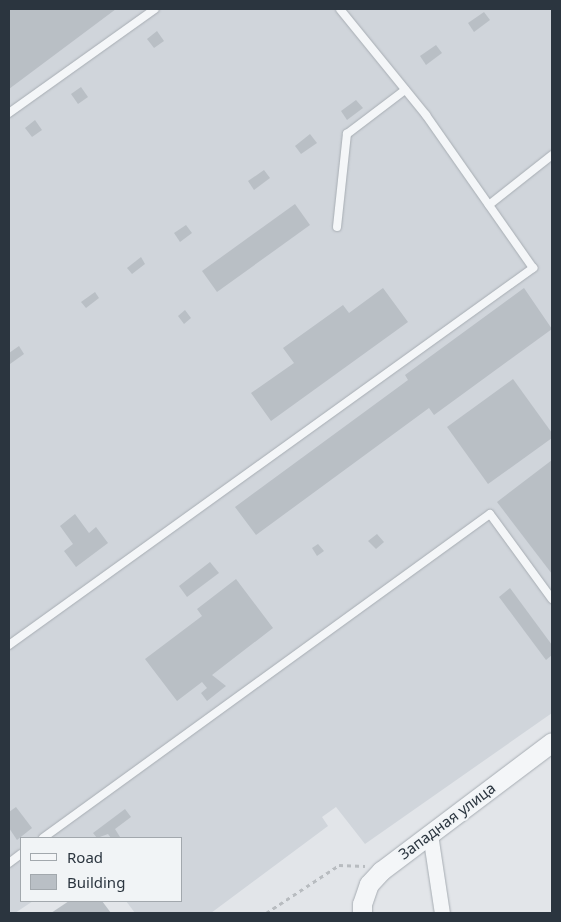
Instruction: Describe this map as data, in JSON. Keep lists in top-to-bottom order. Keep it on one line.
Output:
{"streets":{"street":["Западная улица"]},"legend":["Road","Building"]}
